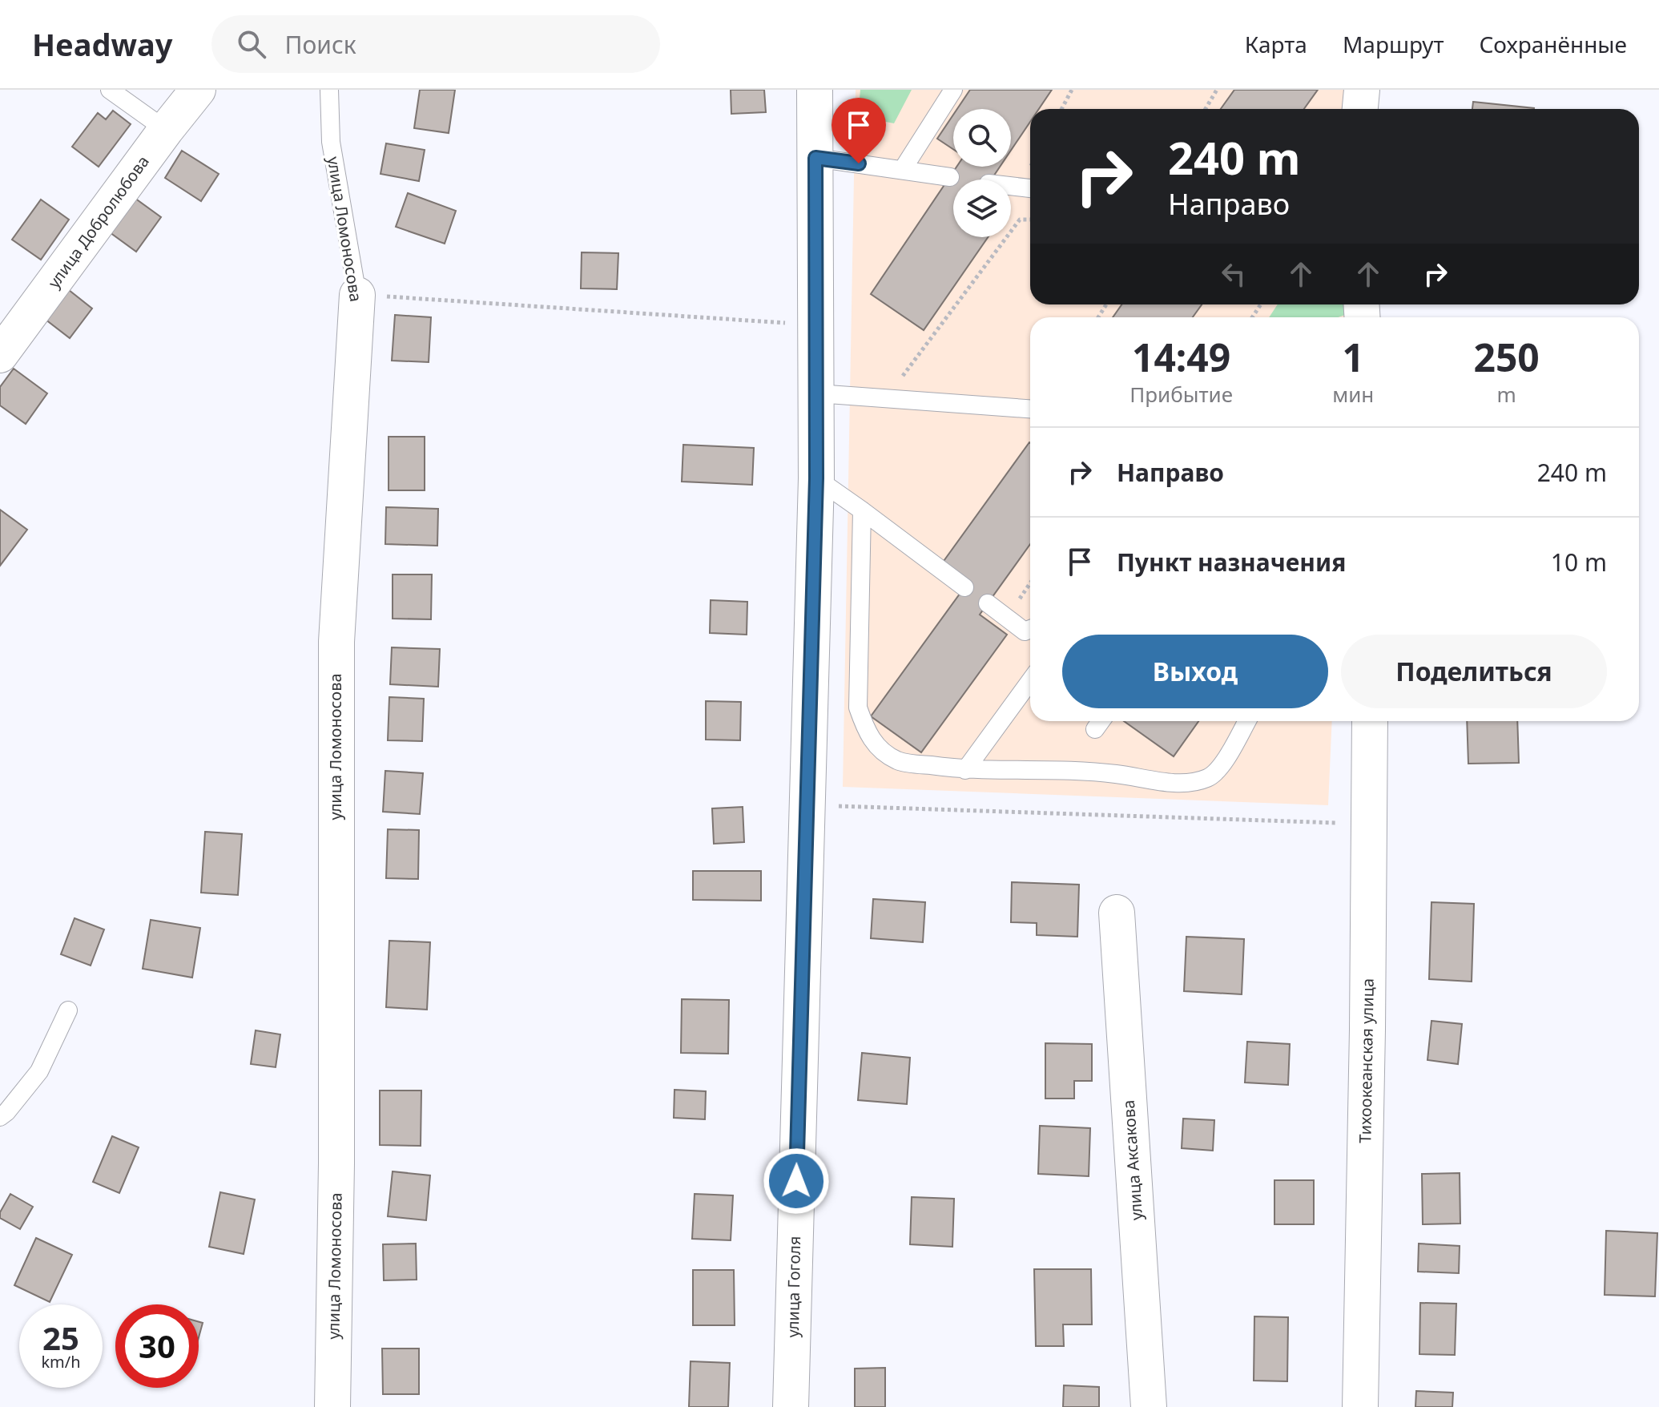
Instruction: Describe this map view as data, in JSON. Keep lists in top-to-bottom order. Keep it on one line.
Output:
{"streets":{"street":["улица Добролюбова","улица Ломоносова","Тихоокеанская улица","улица Аксакова","улица Гоголя"]},"page":{"header":"Headway","search":"Поиск","nav":["Карта","Маршрут","Сохранённые"],"turn":["240 m","Направо"],"eta":["14:49","Прибытие","1","мин","250","m"],"list":[{"name":"Направо","value":"240 m"},{"name":"Пункт назначения","value":"10 m"}],"buttons":["Выход","Поделиться"],"speed":"25 km/h","limit":"30"}}
